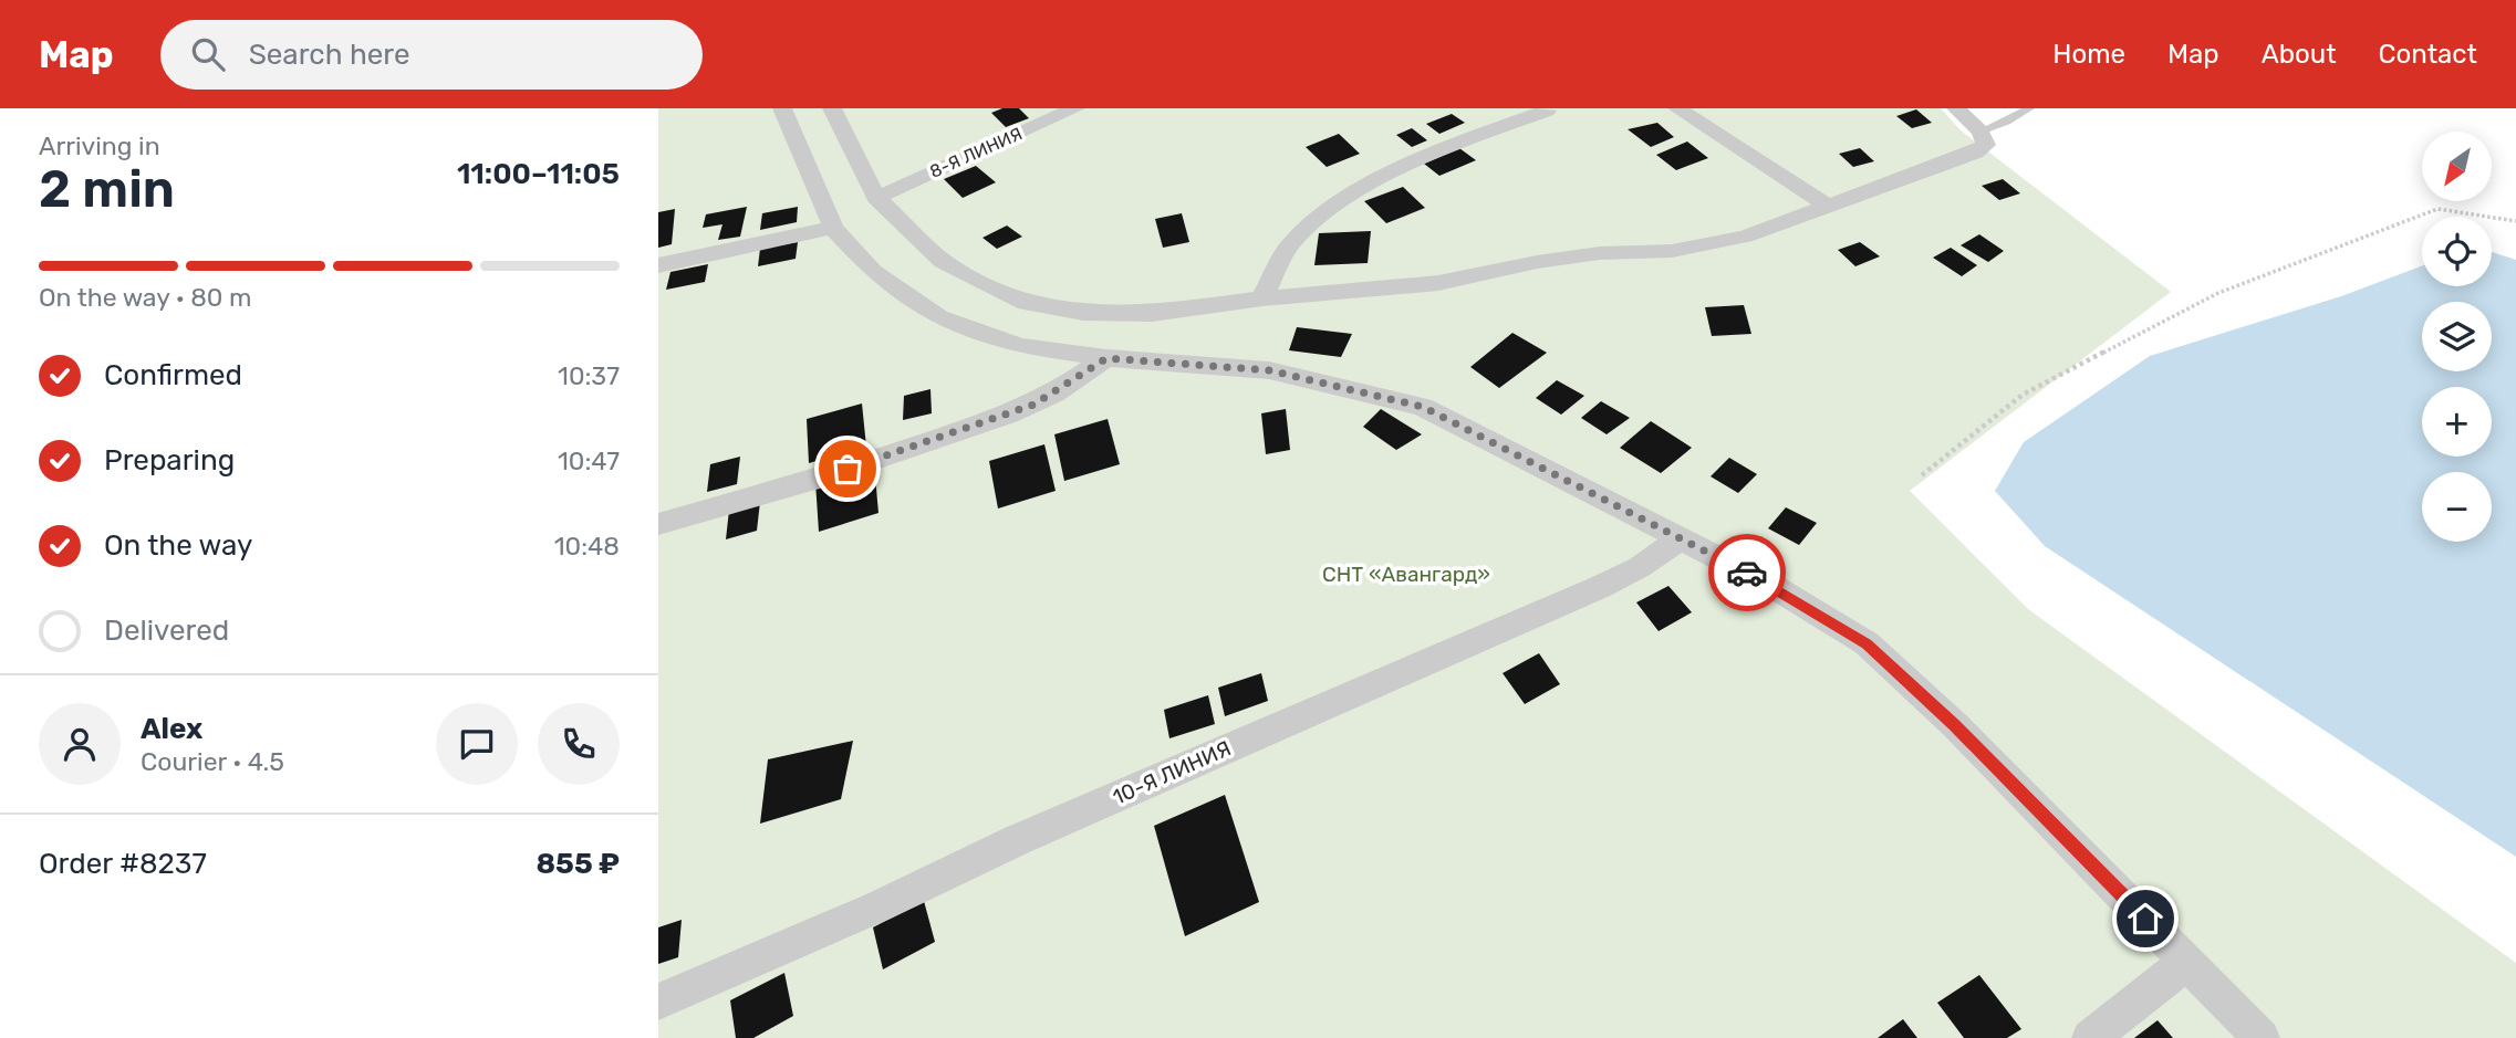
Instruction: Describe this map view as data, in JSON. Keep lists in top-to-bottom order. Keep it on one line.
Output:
{"streets":{"street":["8-Я ЛИНИЯ","10-Я ЛИНИЯ"]},"parks":["СНТ «Авангард»"],"north":"bottom left","page":{"header":"Map","search":"Search here","nav":["Home","Map","About","Contact"],"heading":["2 min","Arriving in","11:00–11:05"],"panel":["Alex","Courier · 4.5","Order #8237","855 ₽"],"map_buttons":["+","−"],"bar":"On the way · 80 m","list":[["Confirmed","10:37"],["Preparing","10:47"],["On the way","10:48"],"Delivered"]}}
